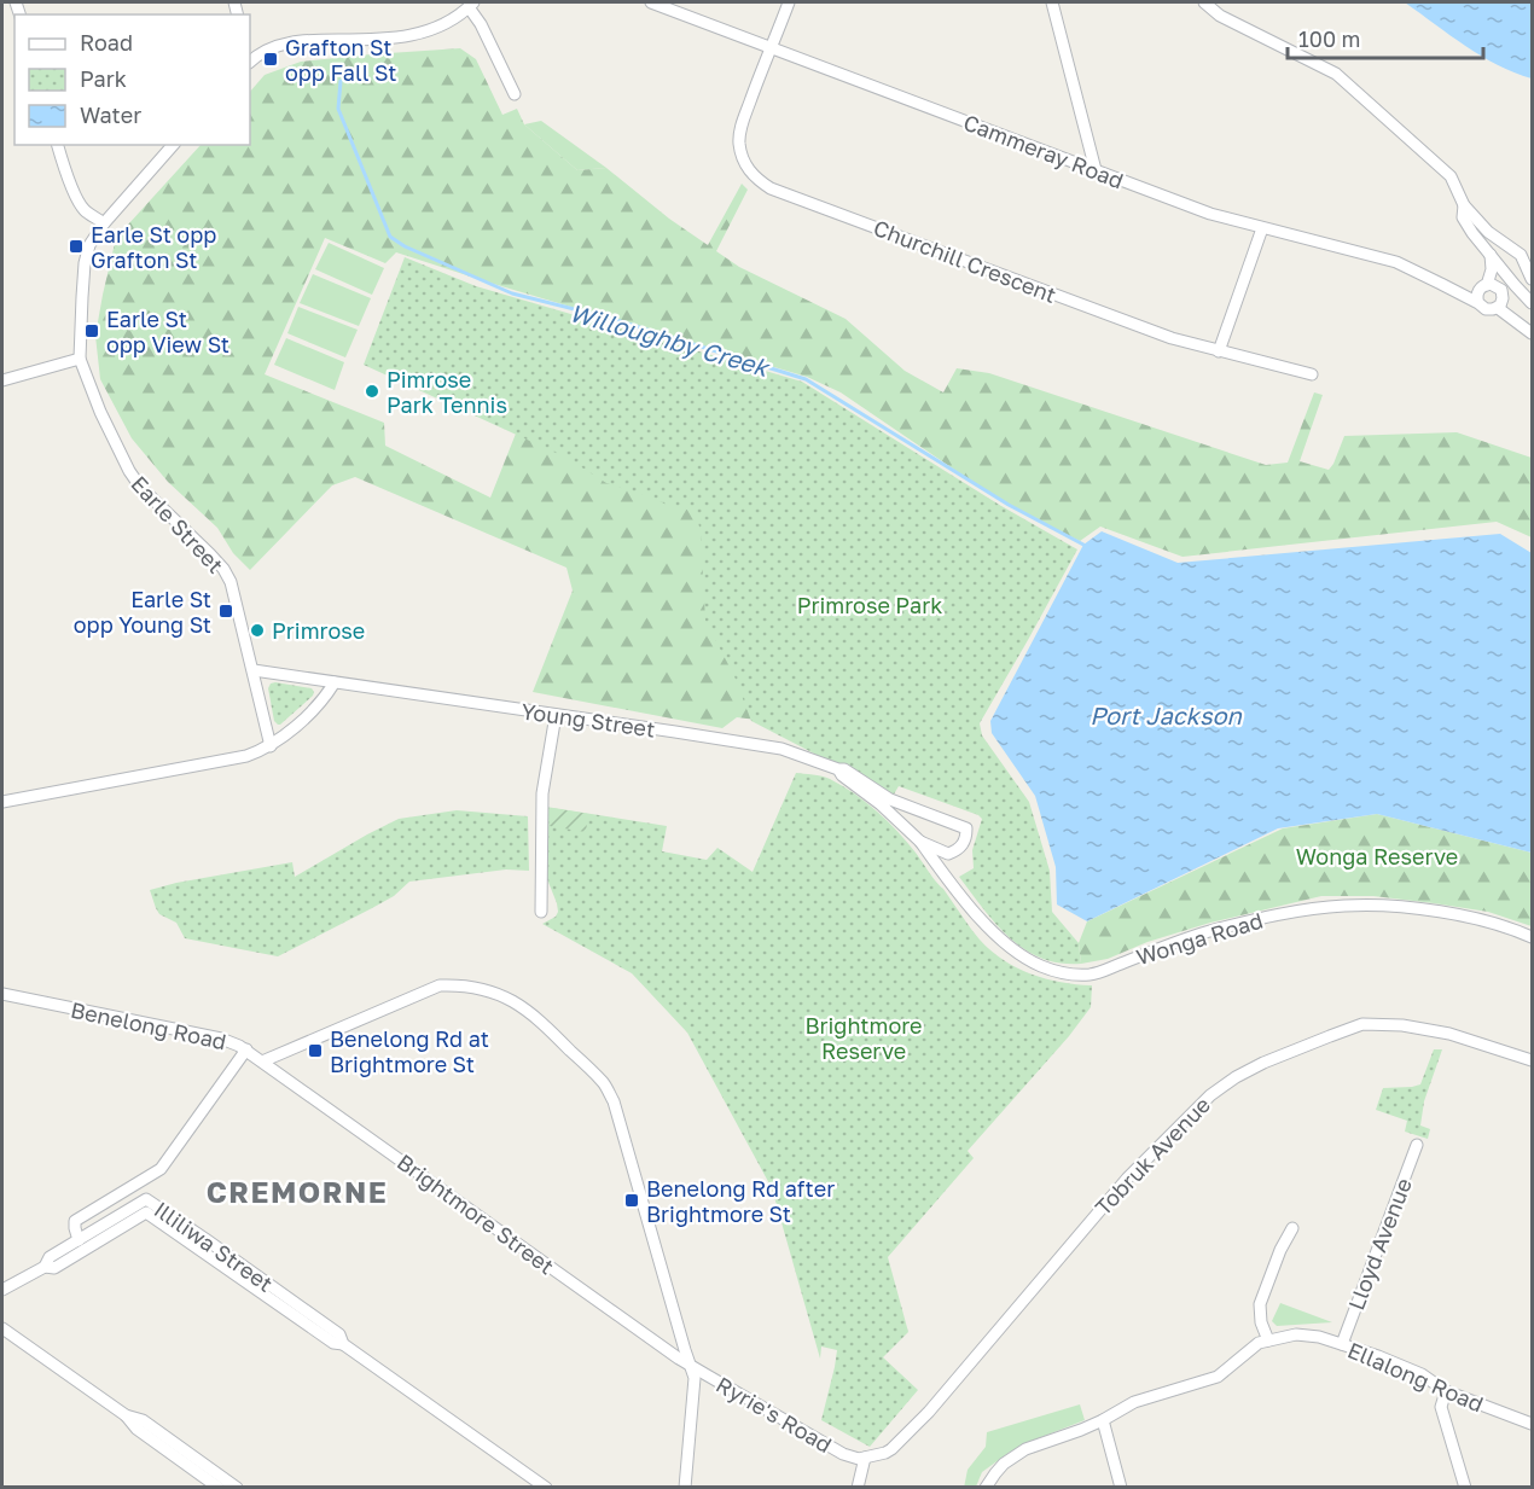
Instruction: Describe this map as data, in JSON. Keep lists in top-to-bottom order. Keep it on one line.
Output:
{"streets":{"street":["Cammeray Road","Churchill Crescent","Earle Street","Young Street","Wonga Road","Benelong Road","Tobruk Avenue","Brightmore Street","Lloyd Avenue","Illiliwa Street","Ellalong Road","Ryrie's Road"]},"crossings":[["Cammeray Road","Churchill Crescent"],["Earle Street","Young Street"],["Young Street","Wonga Road"],["Benelong Road","Brightmore Street"],["Tobruk Avenue","Ryrie's Road"],["Brightmore Street","Ryrie's Road"],["Lloyd Avenue","Ellalong Road"]],"districts":["CREMORNE"],"water":["Willoughby Creek","Port Jackson"],"parks":["Primrose Park","Wonga Reserve","Brightmore Reserve"],"places":{"transit":["Grafton St opp Fall St","Earle St opp Grafton St","Earle St opp View St","Earle St opp Young St","Benelong Rd at Brightmore St","Benelong Rd after Brightmore St"],"other":["Pimrose Park Tennis","Primrose"]},"legend":["Road","Park","Water"],"scale_bar":"100 m"}
